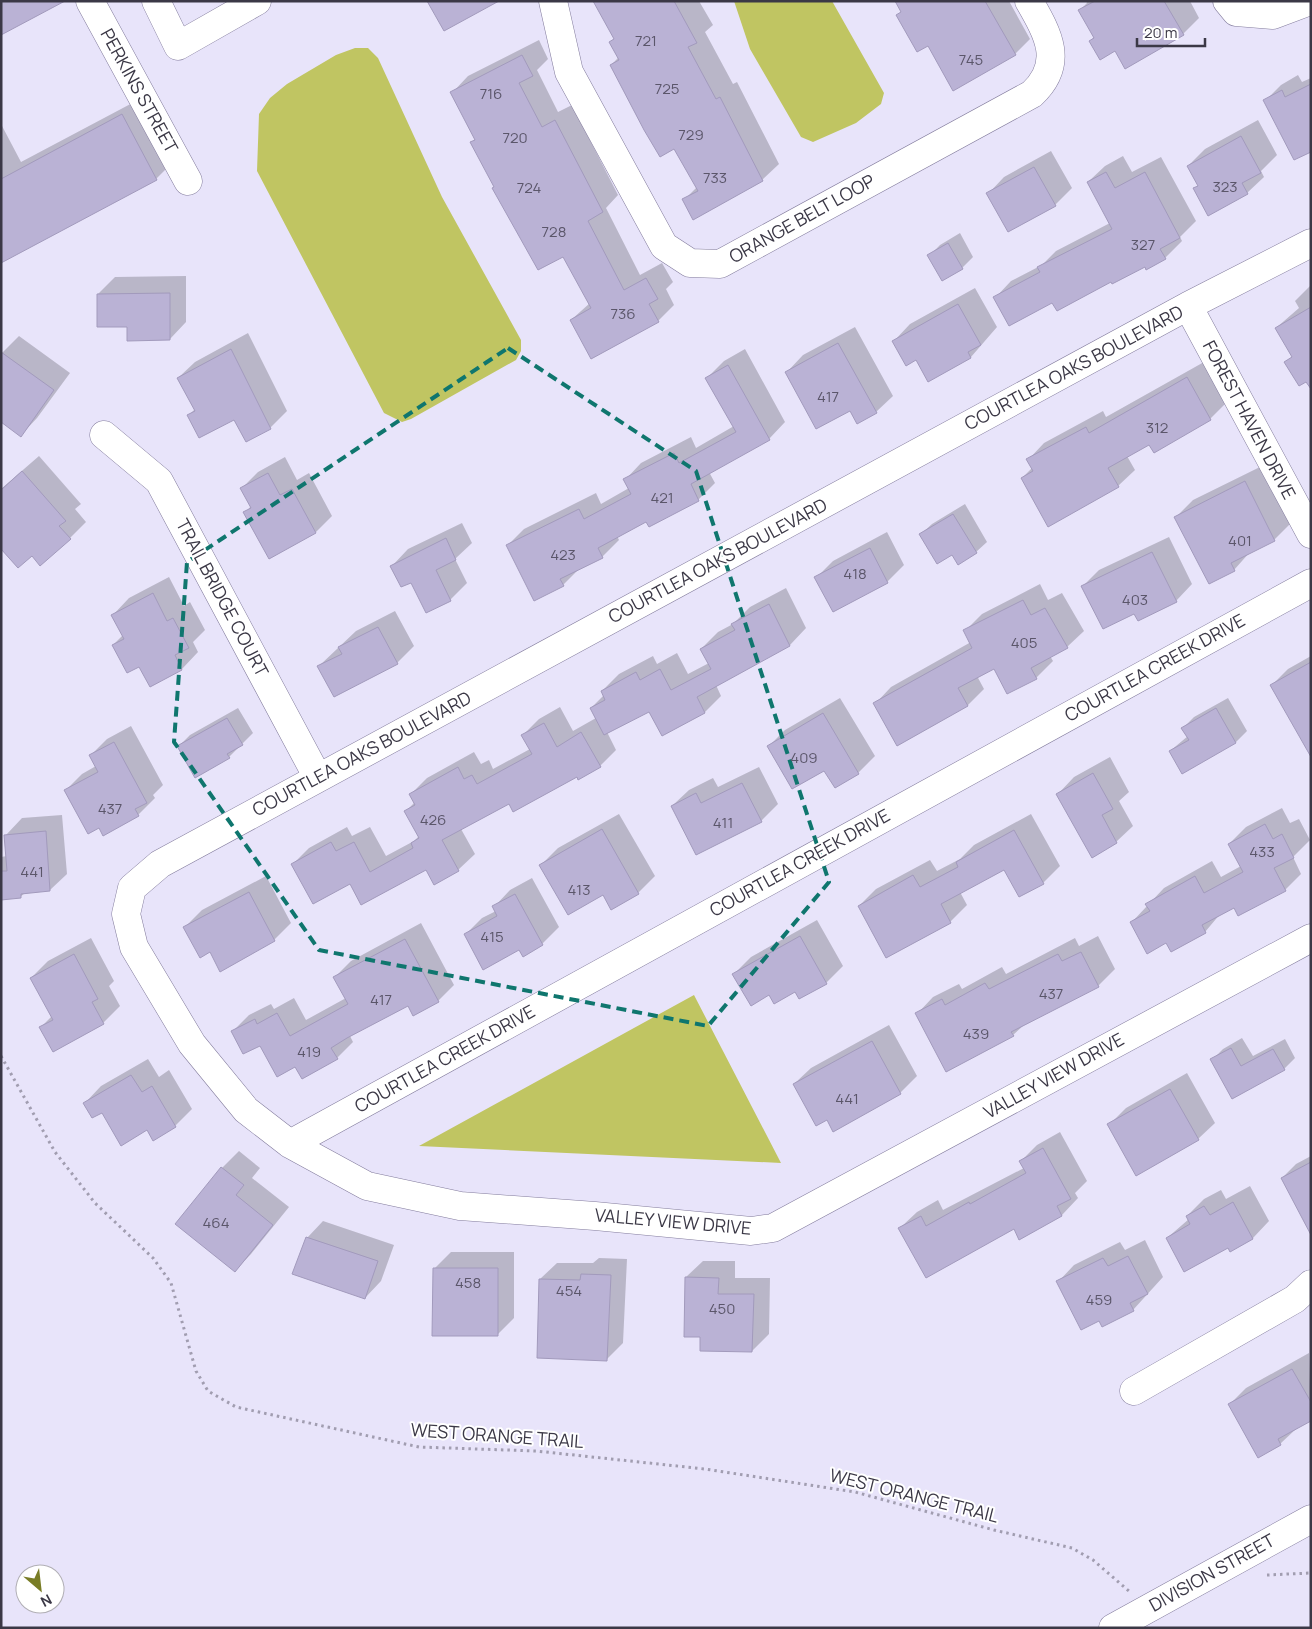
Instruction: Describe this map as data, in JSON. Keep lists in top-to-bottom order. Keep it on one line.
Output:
{"streets":{"street":["PERKINS STREET","ORANGE BELT LOOP","COURTLEA OAKS BOULEVARD","FOREST HAVEN DRIVE","TRAIL BRIDGE COURT","COURTLEA CREEK DRIVE","VALLEY VIEW DRIVE","DIVISION STREET"],"path":["WEST ORANGE TRAIL"]},"crossings":[["COURTLEA OAKS BOULEVARD","FOREST HAVEN DRIVE"],["COURTLEA OAKS BOULEVARD","TRAIL BRIDGE COURT"],["COURTLEA OAKS BOULEVARD","VALLEY VIEW DRIVE"],["COURTLEA CREEK DRIVE","VALLEY VIEW DRIVE"]],"house_numbers":["721","745","725","716","729","720","733","323","724","728","327","736","417","312","421","401","423","418","403","405","409","437","426","411","433","441","413","415","437","417","439","419","441","464","458","454","459","450"],"scale_bar":"20 m","north":"bottom right"}
